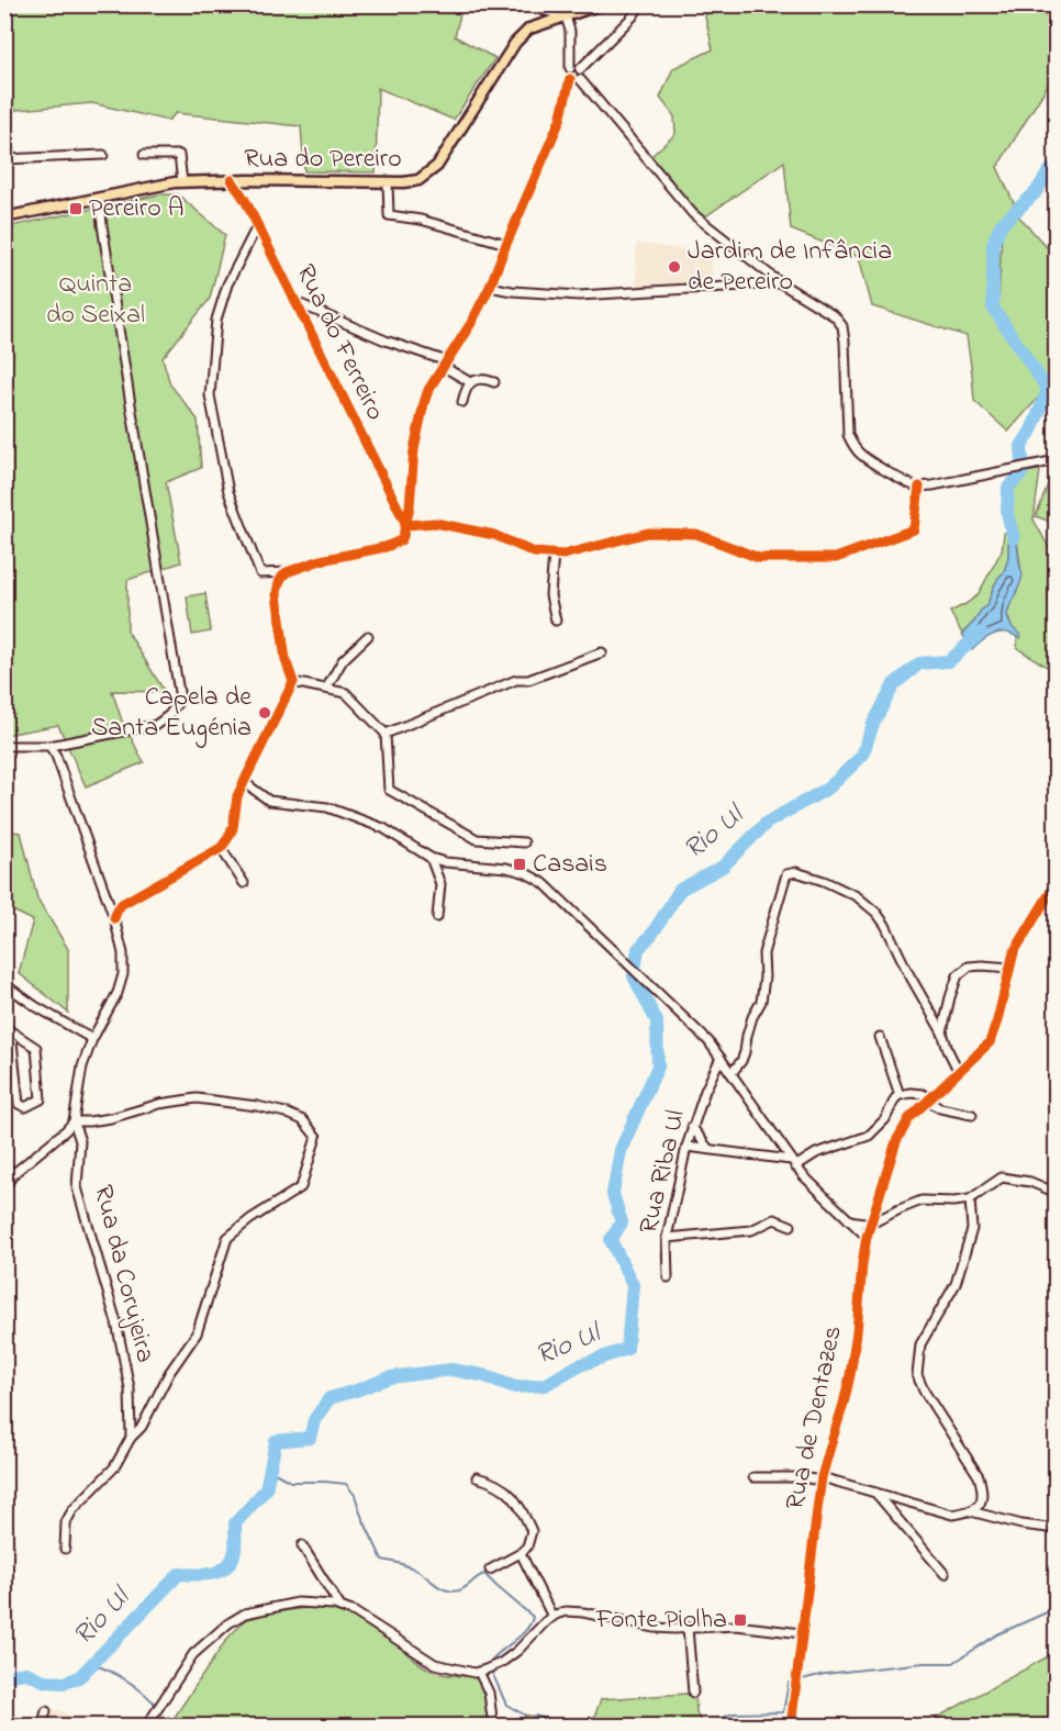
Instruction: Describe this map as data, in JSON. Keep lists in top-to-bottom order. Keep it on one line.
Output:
{"streets":{"main road":["Rua do Pereiro"],"street":["Rua do Ferreiro","Rua Riba Ul","Rua da Corujeira","Rua de Dentazes"]},"crossings":[["Rua do Pereiro","Rua do Ferreiro"]],"water":["Rio Ul"],"parks":["Quinta do Seixal"],"places":{"transit":["Pereiro A","Casais","Fonte Piolha"],"other":["Jardim de Infância de Pereiro","Capela de Santa Eugénia"]}}
